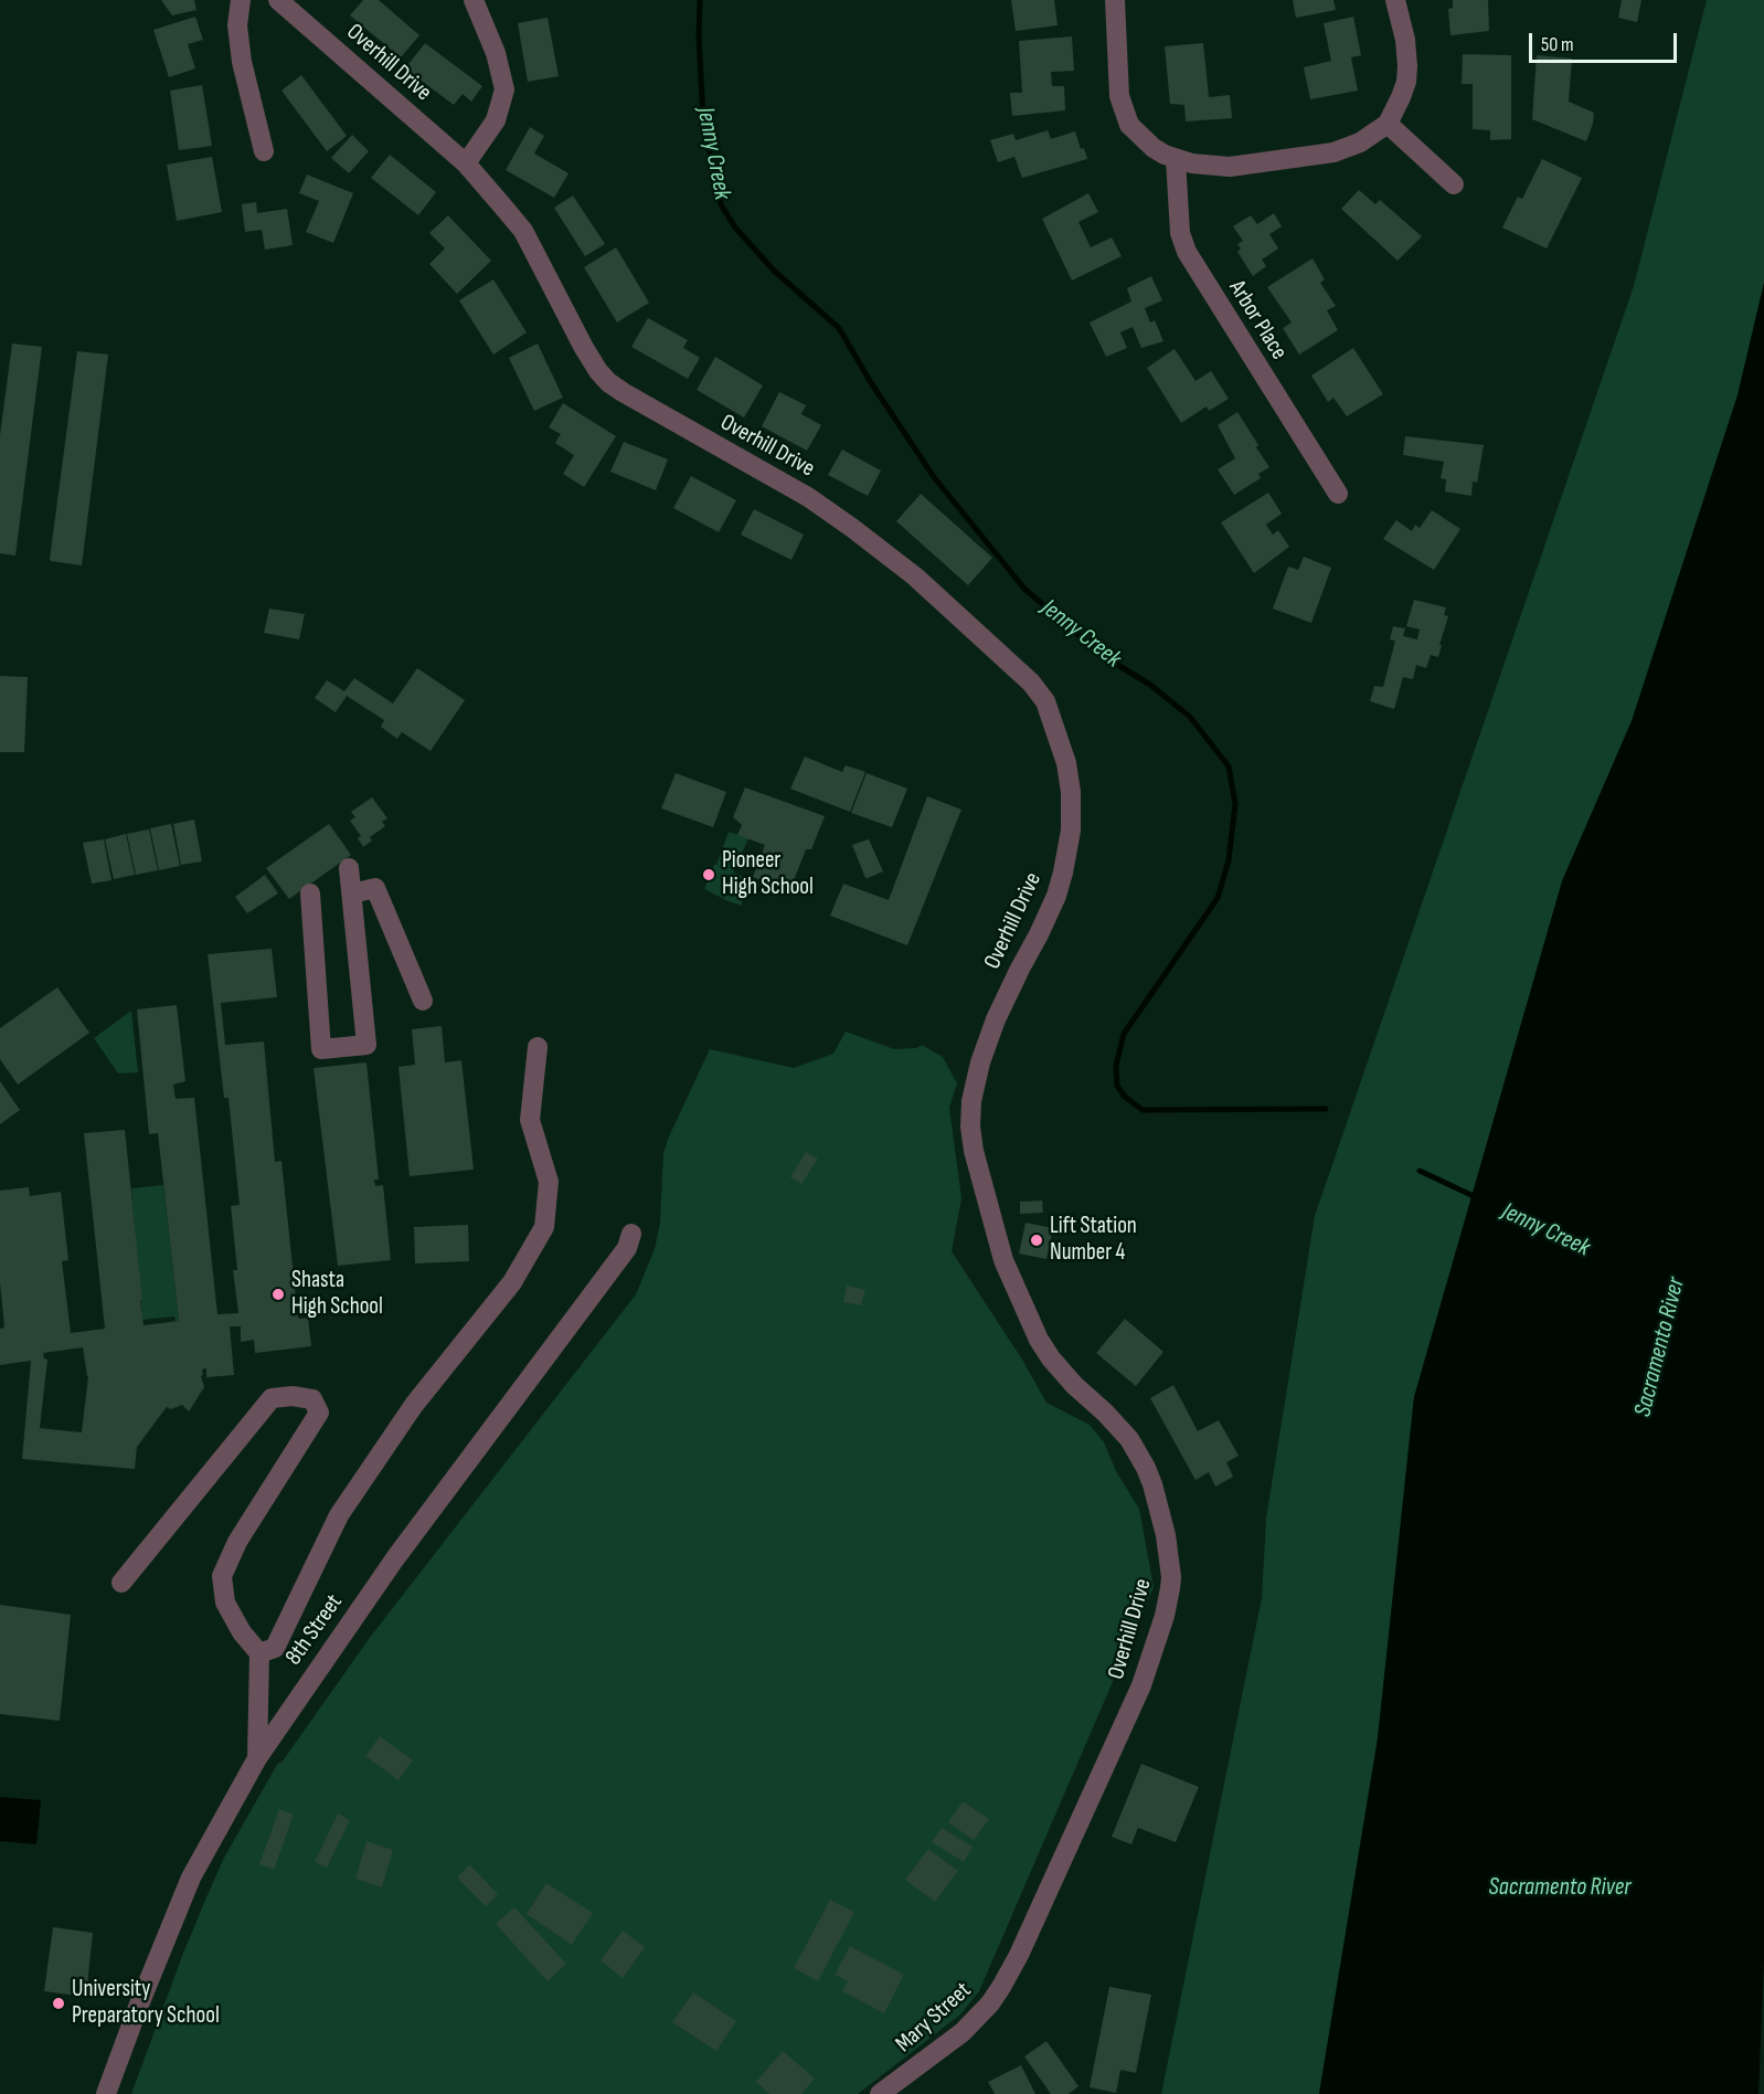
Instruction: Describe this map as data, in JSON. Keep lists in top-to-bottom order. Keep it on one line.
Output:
{"streets":{"street":["Overhill Drive","Arbor Place","8th Street","Mary Street"]},"crossings":[["Overhill Drive","Mary Street"]],"water":["Jenny Creek","Sacramento River"],"places":["Pioneer High School","Lift Station Number 4","Shasta High School","University Preparatory School"],"scale_bar":"50 m"}
